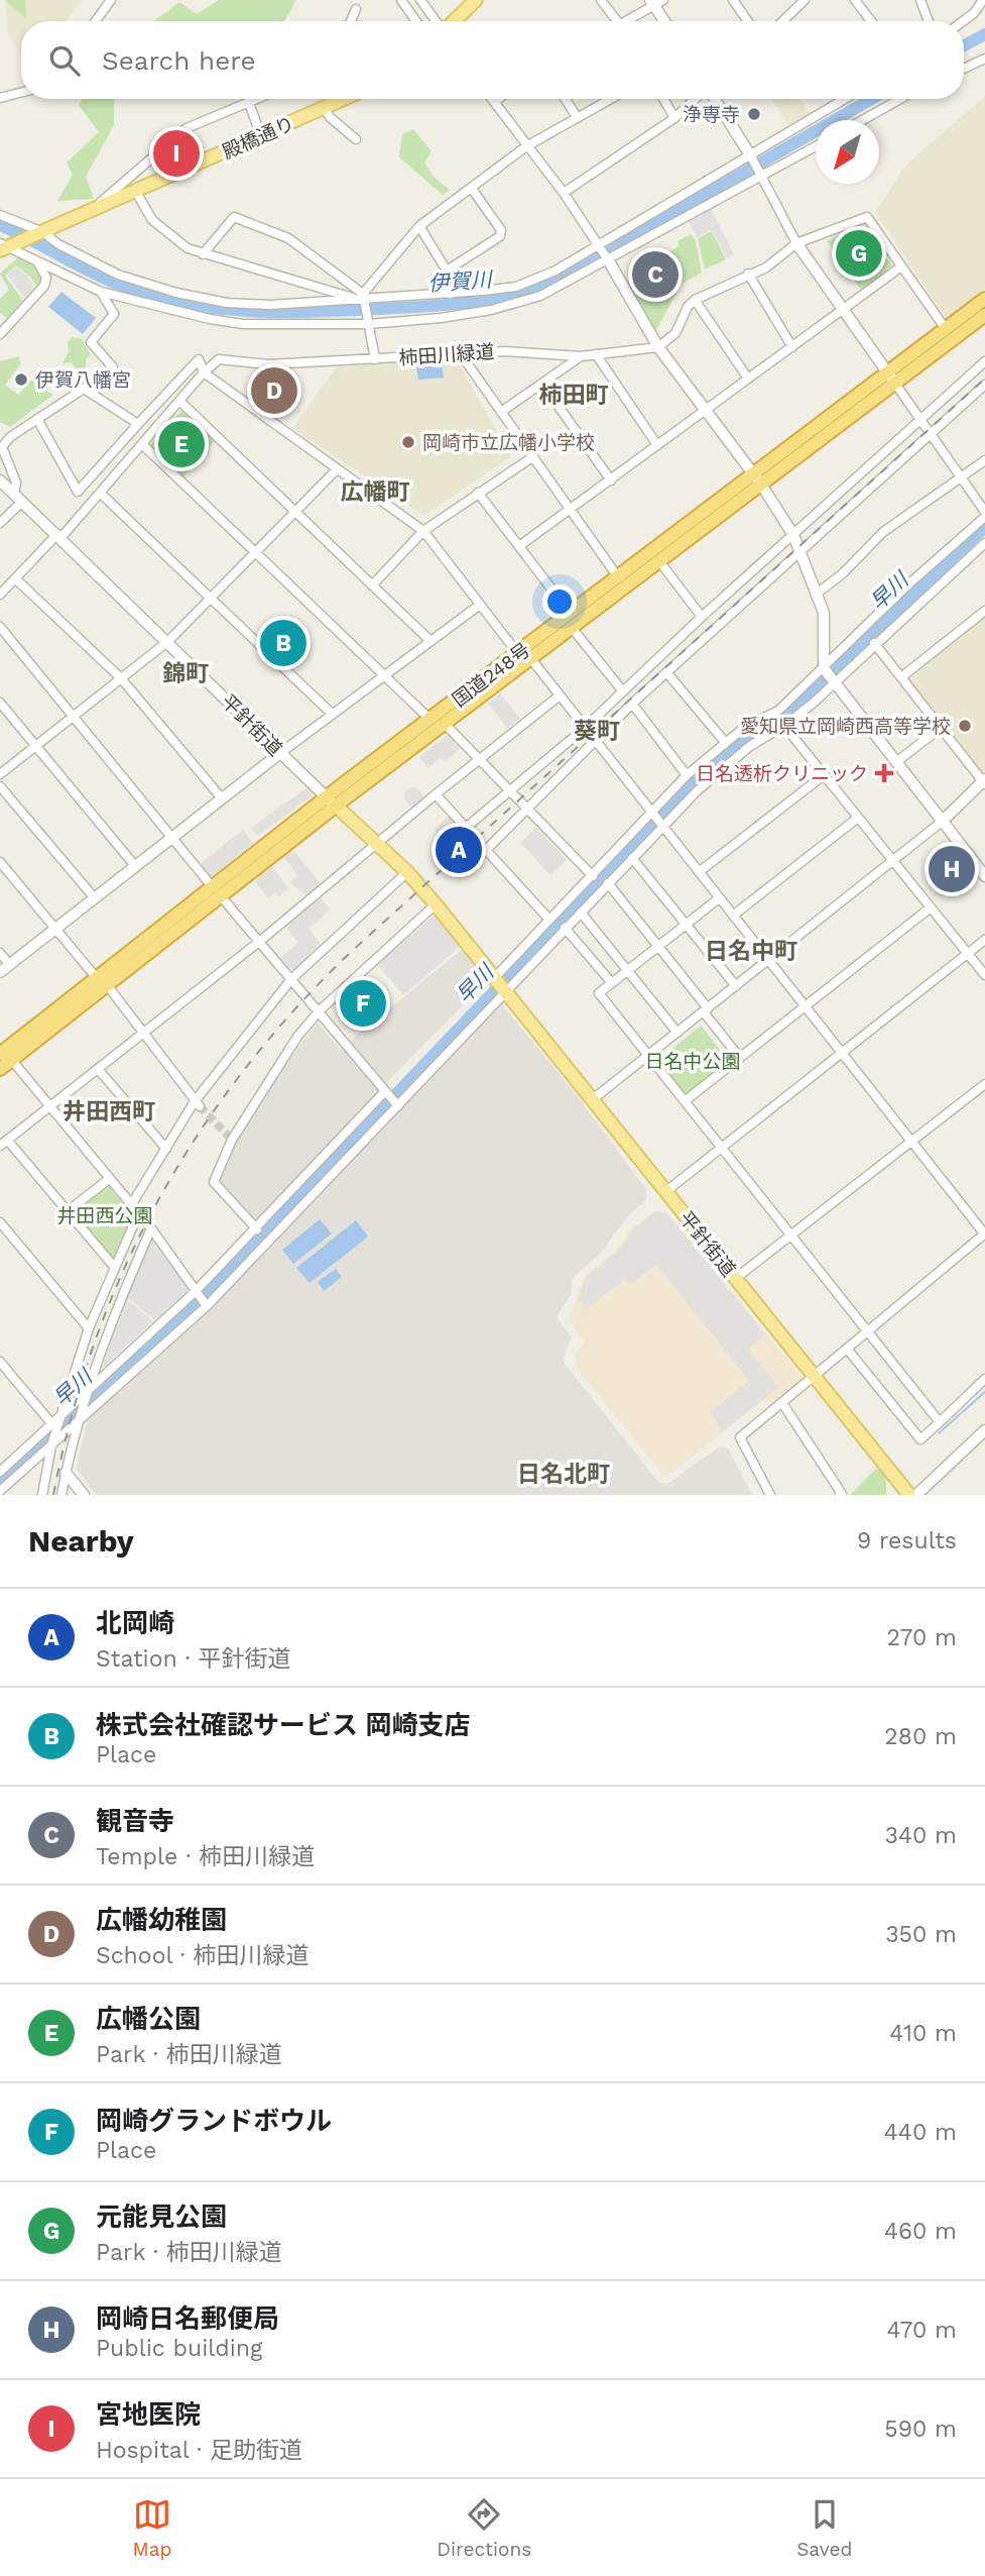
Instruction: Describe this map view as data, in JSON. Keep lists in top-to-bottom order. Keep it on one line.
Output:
{"streets":{"highway":["国道248号"],"main road":["殿橋通り","平針街道"],"street":["柿田川緑道"]},"crossings":[["柿田川緑道","平針街道"],["国道248号","平針街道"]],"districts":["柿田町","広幡町","錦町","葵町","日名中町","井田西町","日名北町"],"water":["伊賀川","早川"],"parks":["日名中公園","井田西公園"],"places":{"other":["浄専寺","伊賀八幡宮","岡崎市立広幡小学校","愛知県立岡崎西高等学校"],"health":["日名透析クリニック"]},"north":"bottom left","page":{"search":"Search here","pins":["I","G","C","D","E","B","A","H","F"],"heading":["Nearby","9 results"],"list":[{"mark":"A","name":"北岡崎","note":"Station · 平針街道","value":"270 m"},{"mark":"B","name":"株式会社確認サービス 岡崎支店","note":"Place","value":"280 m"},{"mark":"C","name":"観音寺","note":"Temple · 柿田川緑道","value":"340 m"},{"mark":"D","name":"広幡幼稚園","note":"School · 柿田川緑道","value":"350 m"},{"mark":"E","name":"広幡公園","note":"Park · 柿田川緑道","value":"410 m"},{"mark":"F","name":"岡崎グランドボウル","note":"Place","value":"440 m"},{"mark":"G","name":"元能見公園","note":"Park · 柿田川緑道","value":"460 m"},{"mark":"H","name":"岡崎日名郵便局","note":"Public building","value":"470 m"},{"mark":"I","name":"宮地医院","note":"Hospital · 足助街道","value":"590 m"}],"nav":["Map","Directions","Saved"]}}
